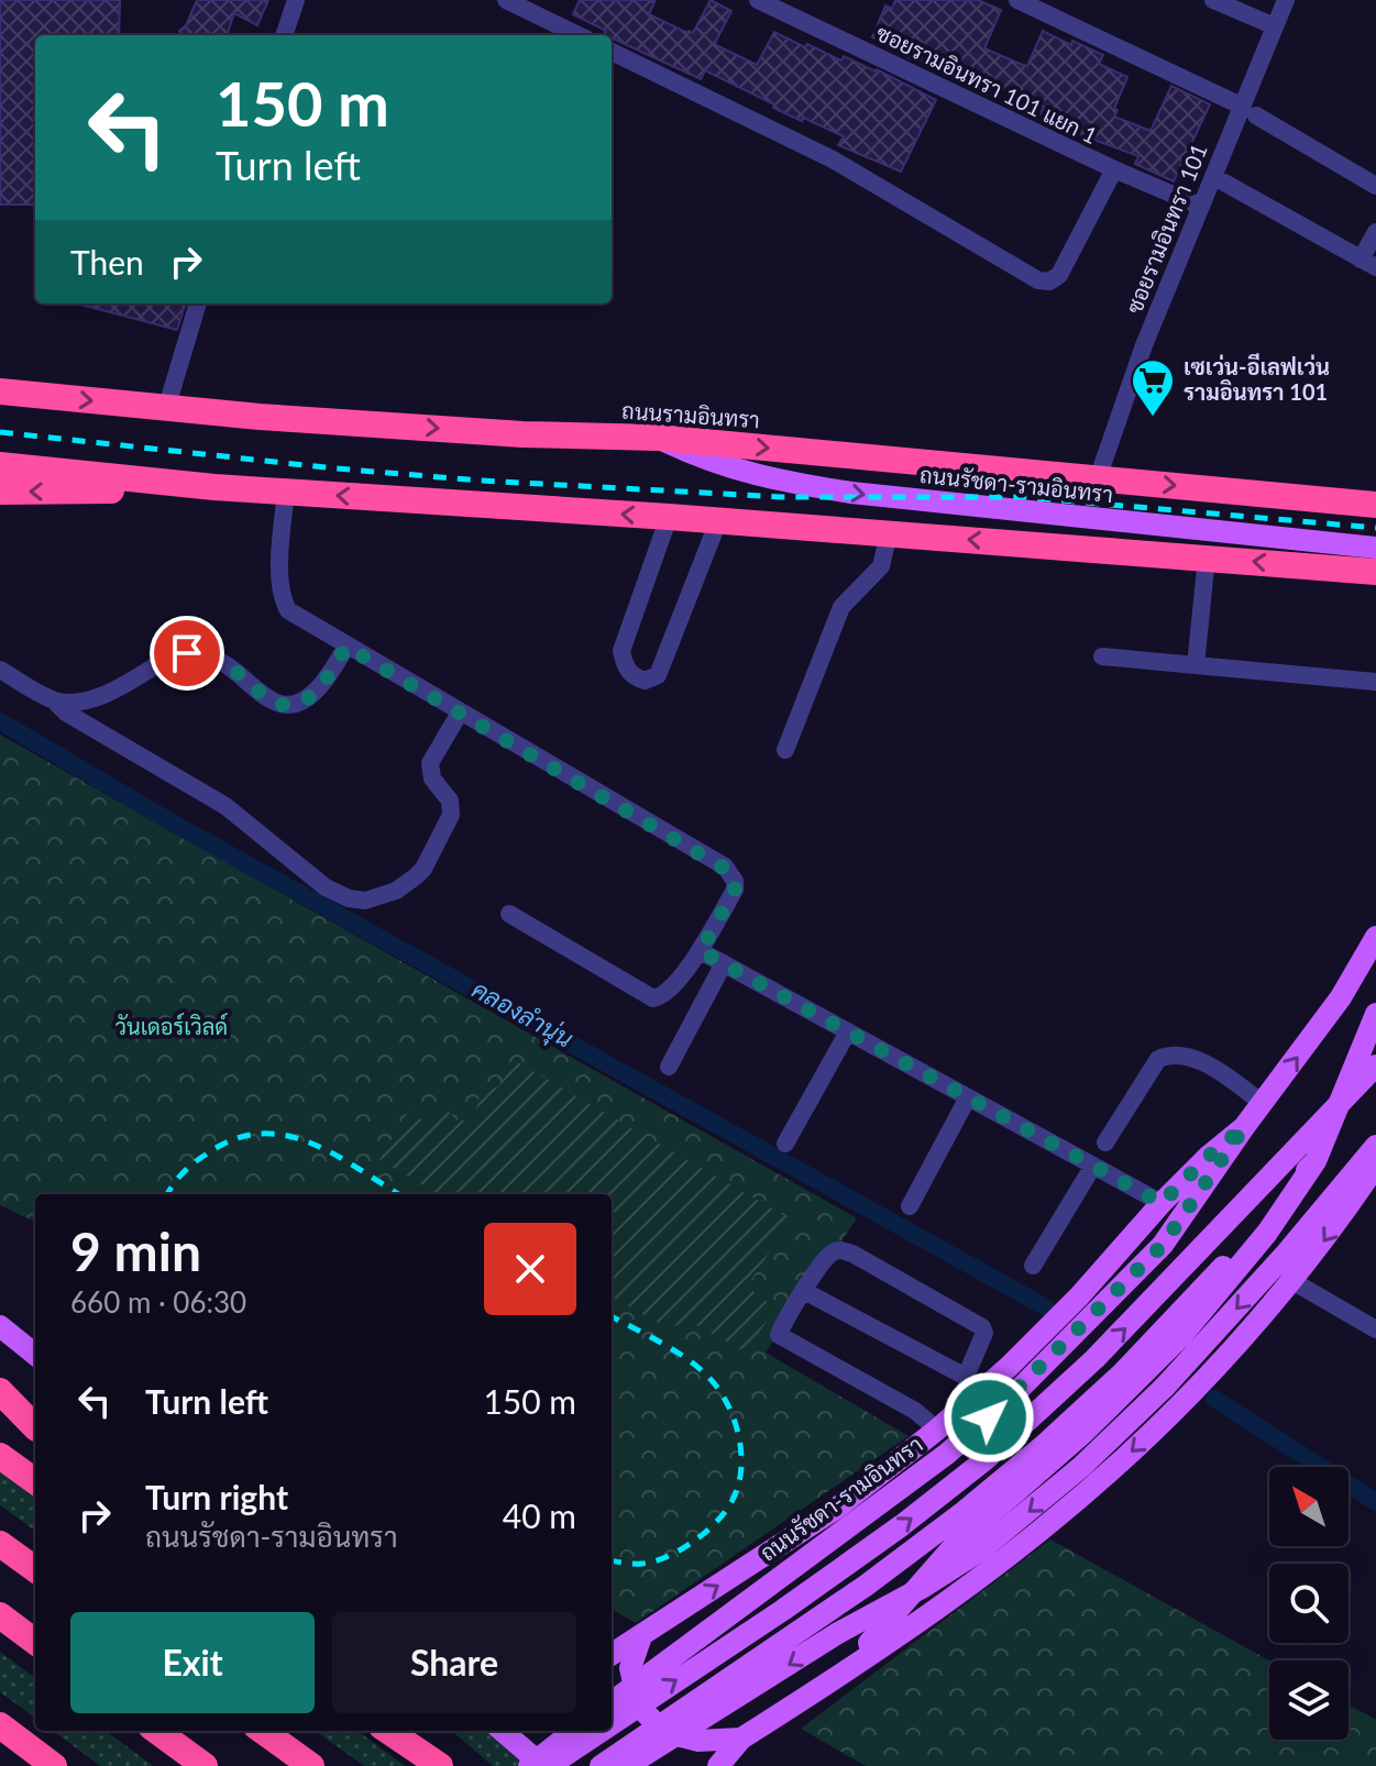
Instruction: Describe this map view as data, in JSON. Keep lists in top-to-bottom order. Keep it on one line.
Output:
{"streets":{"highway":["ถนนรามอินทรา"],"main road":["ถนนรัชดา-รามอินทรา"],"street":["ซอยรามอินทรา 101 แยก 1","ซอยรามอินทรา 101"]},"crossings":[["ซอยรามอินทรา 101 แยก 1","ซอยรามอินทรา 101"],["ซอยรามอินทรา 101","ถนนรามอินทรา"],["ถนนรามอินทรา","ถนนรัชดา-รามอินทรา"]],"one_way":["ถนนรัชดา-รามอินทรา"],"water":["คลองลำนุ่น"],"parks":["วันเดอร์เวิลด์"],"places":{"supermarket":["เซเว่น-อีเลฟเว่น รามอินทรา 101"]},"north":"top left","page":{"turn":["150 m","Turn left"],"then":"Then","heading":["9 min","660 m · 06:30"],"list":[{"name":"Turn left","value":"150 m"},{"name":"Turn right","note":"ถนนรัชดา-รามอินทรา","value":"40 m"}],"buttons":["Exit","Share"]}}
